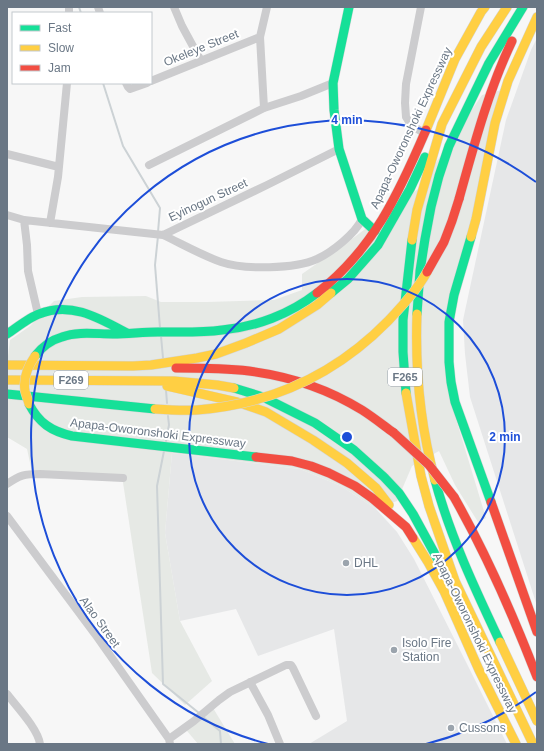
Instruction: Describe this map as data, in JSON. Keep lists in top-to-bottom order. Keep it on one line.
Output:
{"streets":{"main road":["Apapa-Oworonshoki Expressway","F265","F269"],"street":["Okeleye Street","Eyinogun Street","Alao Street"]},"places":["DHL","Isolo Fire Station","Cussons"],"legend":["Fast","Slow","Jam"],"rings":["4 min","2 min"]}
